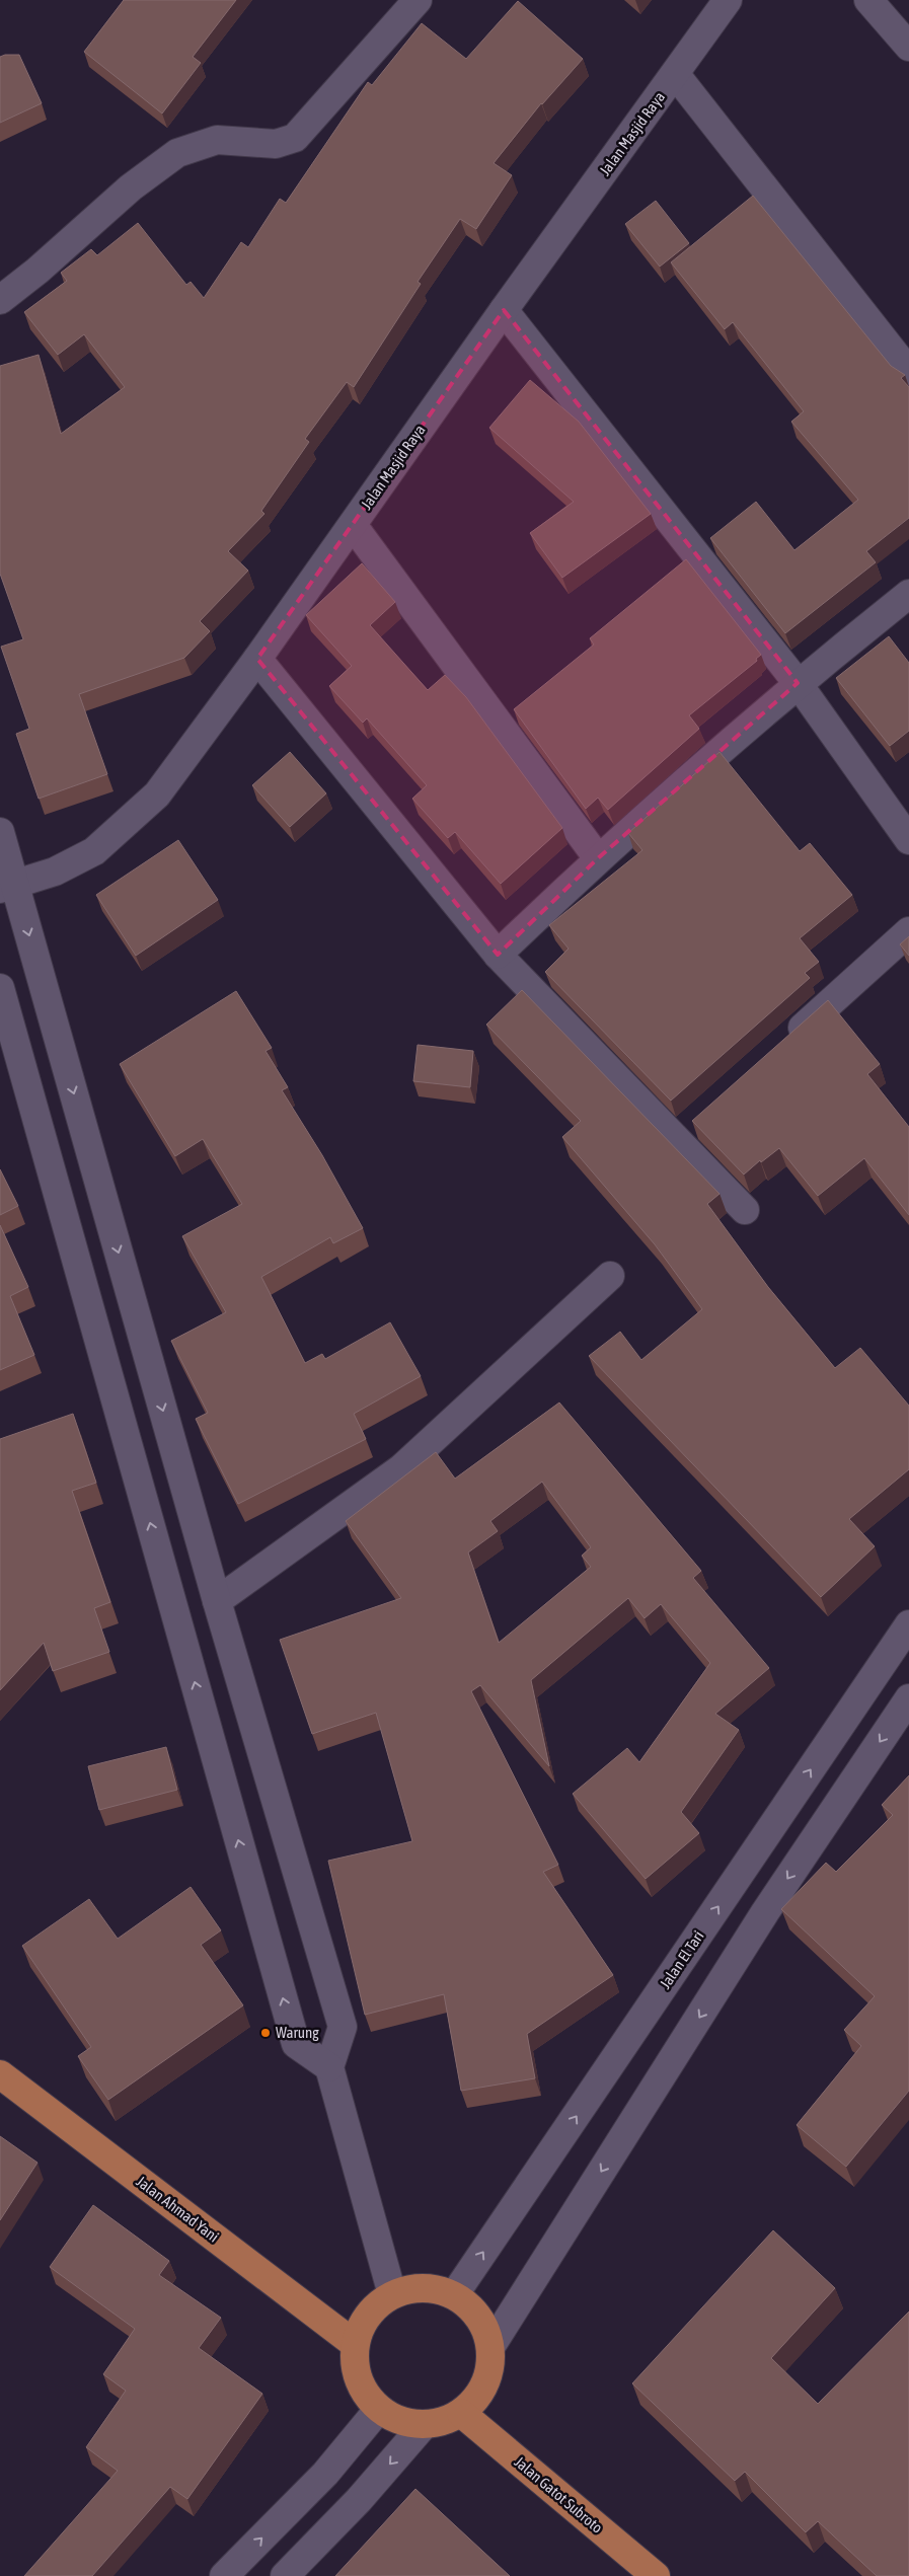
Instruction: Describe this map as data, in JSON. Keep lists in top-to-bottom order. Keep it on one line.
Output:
{"streets":{"highway":["Jalan Ahmad Yani","Jalan Gatot Subroto"],"street":["Jalan Masjid Raya","Jalan El Tari"]},"crossings":[["Jalan El Tari","Jalan Ahmad Yani"],["Jalan El Tari","Jalan Gatot Subroto"],["Jalan Ahmad Yani","Jalan Gatot Subroto"]],"places":["Warung"]}
